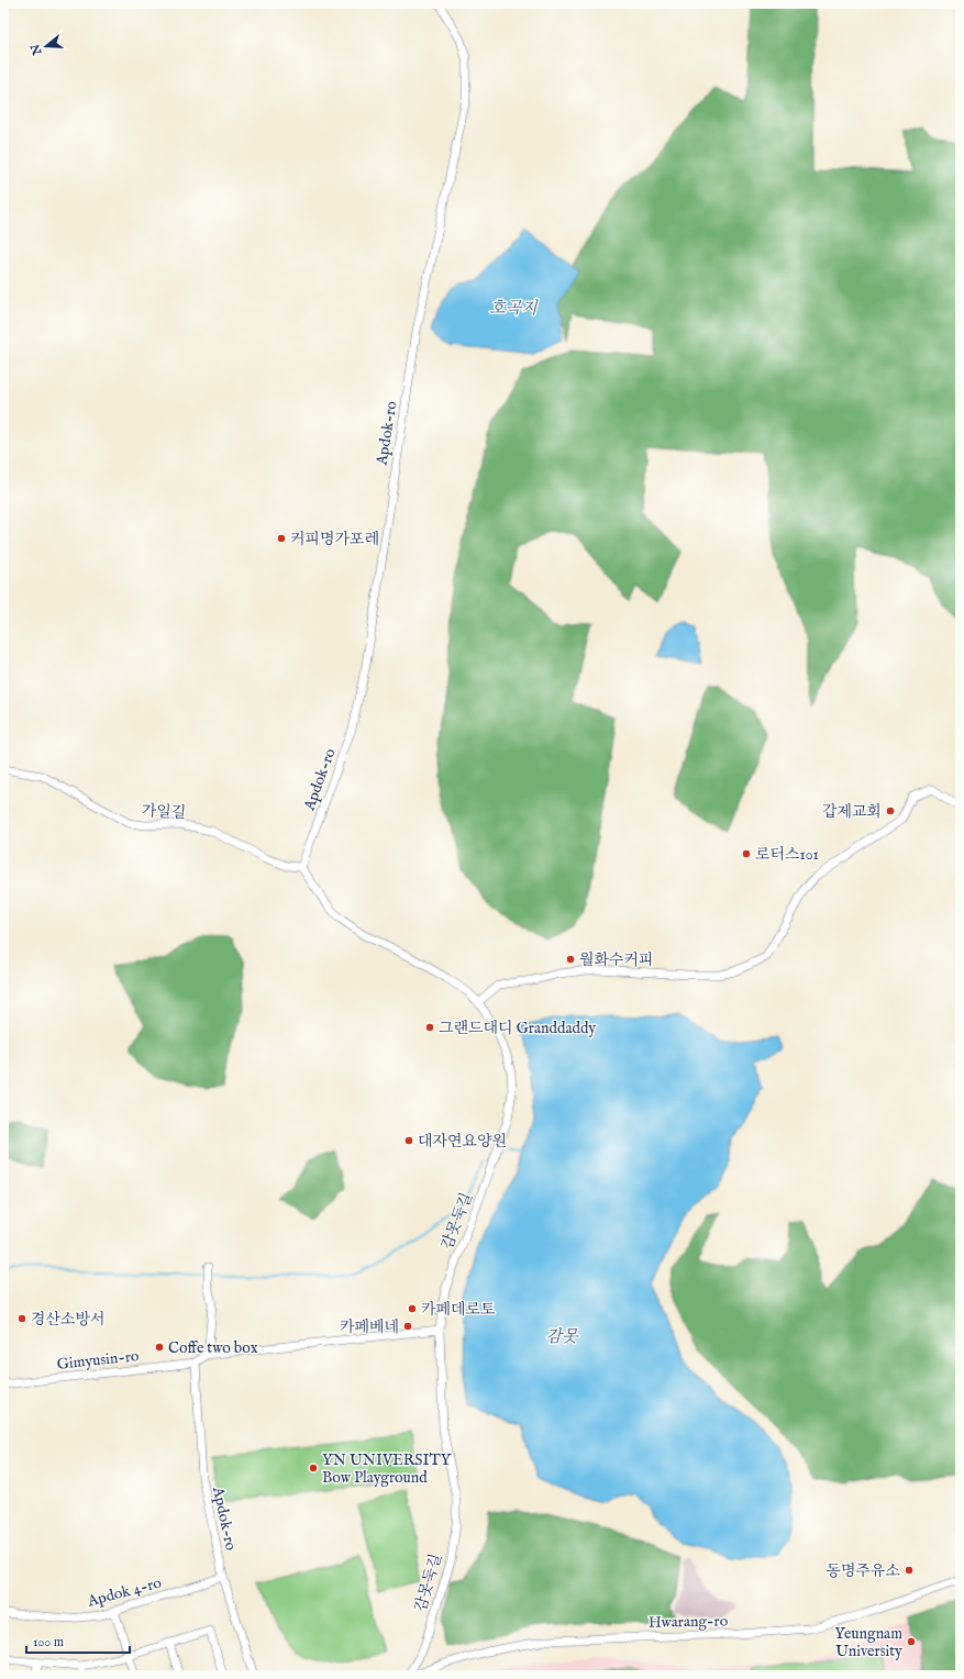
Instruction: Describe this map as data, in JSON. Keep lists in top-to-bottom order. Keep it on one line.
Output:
{"streets":{"street":["Apdok-ro","가일길","감못둑길","Gimyusin-ro","Apdok 4-ro","Hwarang-ro"]},"crossings":[["Apdok-ro","가일길"],["Apdok-ro","감못둑길"],["Apdok-ro","Gimyusin-ro"],["Apdok-ro","Apdok 4-ro"],["가일길","감못둑길"]],"water":["호곡지","감못"],"places":["커피명가포레","갑제교회","로터스101","월화수커피","그랜드대디 Granddaddy","대자연요양원","카페데로토","경산소방서","카페베네","Coffe two box","YN UNIVERSITY Bow Playground","동명주유소","Yeungnam University"],"scale_bar":"100 m","north":"left"}
